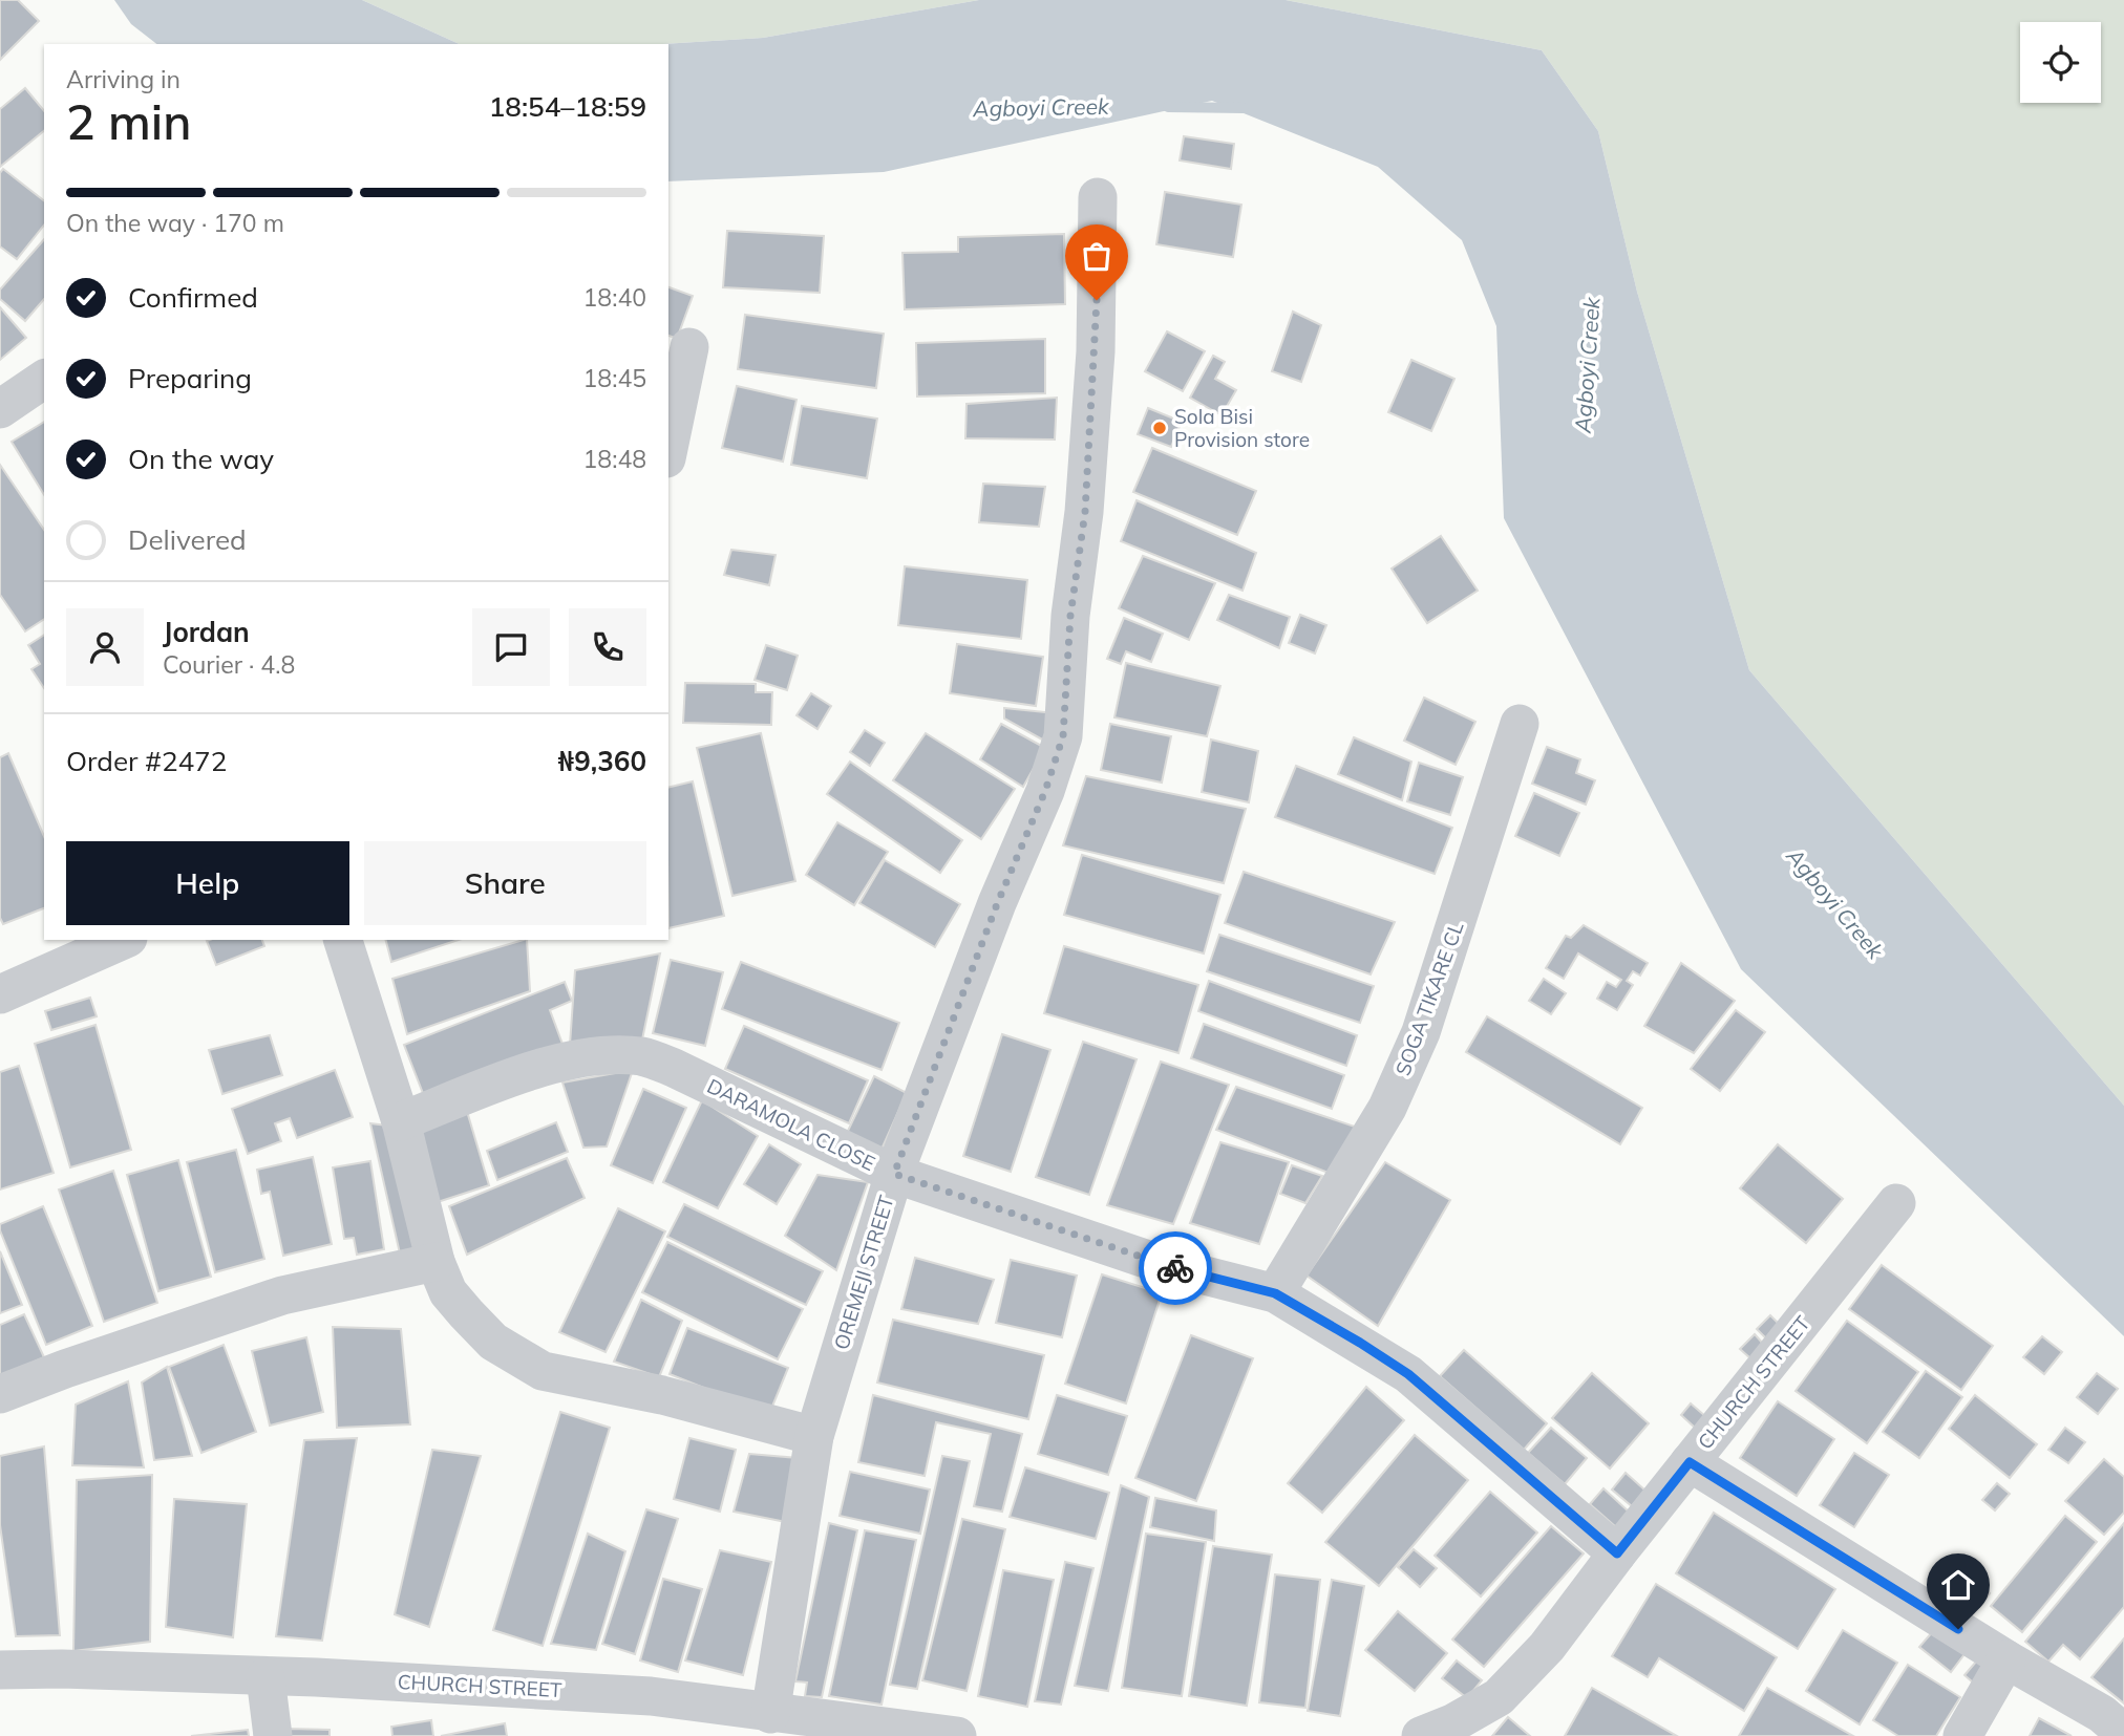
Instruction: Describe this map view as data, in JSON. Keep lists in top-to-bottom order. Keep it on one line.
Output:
{"streets":{"street":["SOGA TIKARE CL","DARAMOLA CLOSE","OREMEJI STREET","CHURCH STREET"]},"crossings":[["SOGA TIKARE CL","DARAMOLA CLOSE"],["DARAMOLA CLOSE","OREMEJI STREET"],["DARAMOLA CLOSE","CHURCH STREET"],["OREMEJI STREET","CHURCH STREET"]],"water":["Agboyi Creek"],"places":["Sola Bisi Provision store"],"page":{"heading":["2 min","Arriving in","18:54–18:59"],"panel":["Jordan","Courier · 4.8","Order #2472","₦9,360"],"bar":"On the way · 170 m","list":[["Confirmed","18:40"],["Preparing","18:45"],["On the way","18:48"],"Delivered"],"buttons":["Help","Share"]}}
